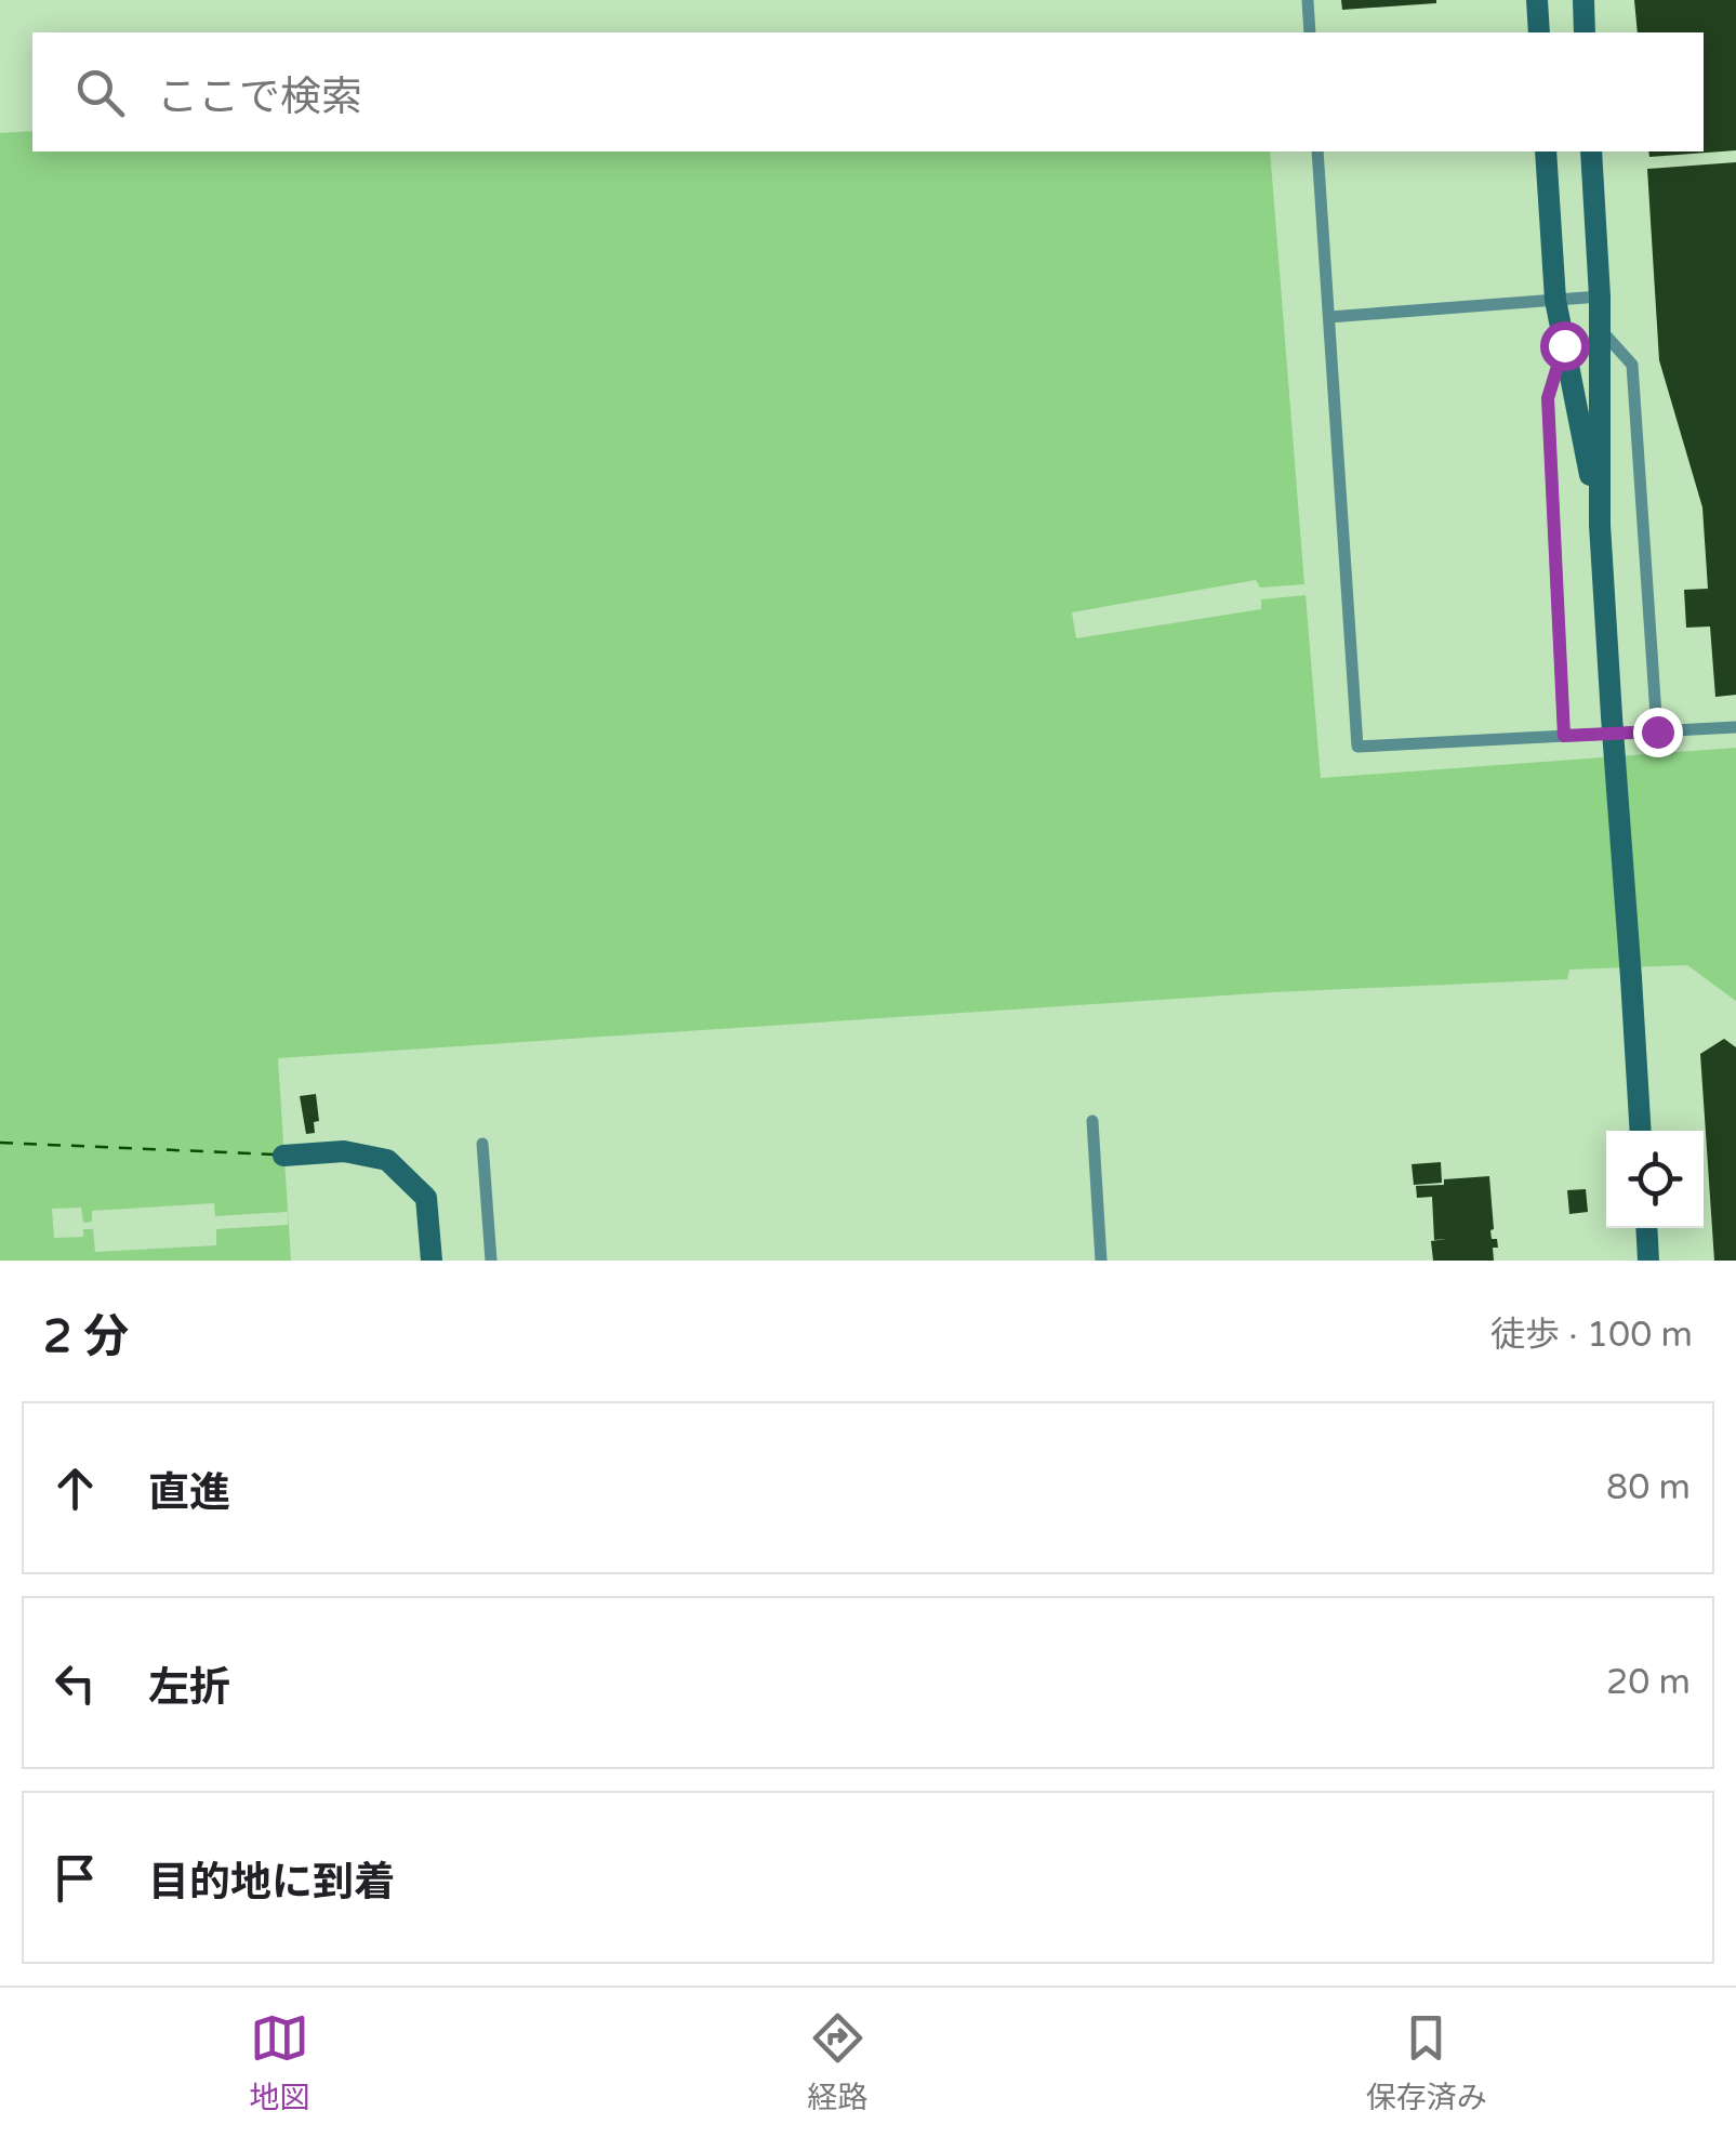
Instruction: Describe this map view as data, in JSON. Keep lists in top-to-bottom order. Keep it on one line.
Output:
{"page":{"search":"ここで検索","heading":["2 分","徒歩 · 100 m"],"list":[["直進","80 m"],["左折","20 m"],"目的地に到着"],"nav":["地図","経路","保存済み"]}}
